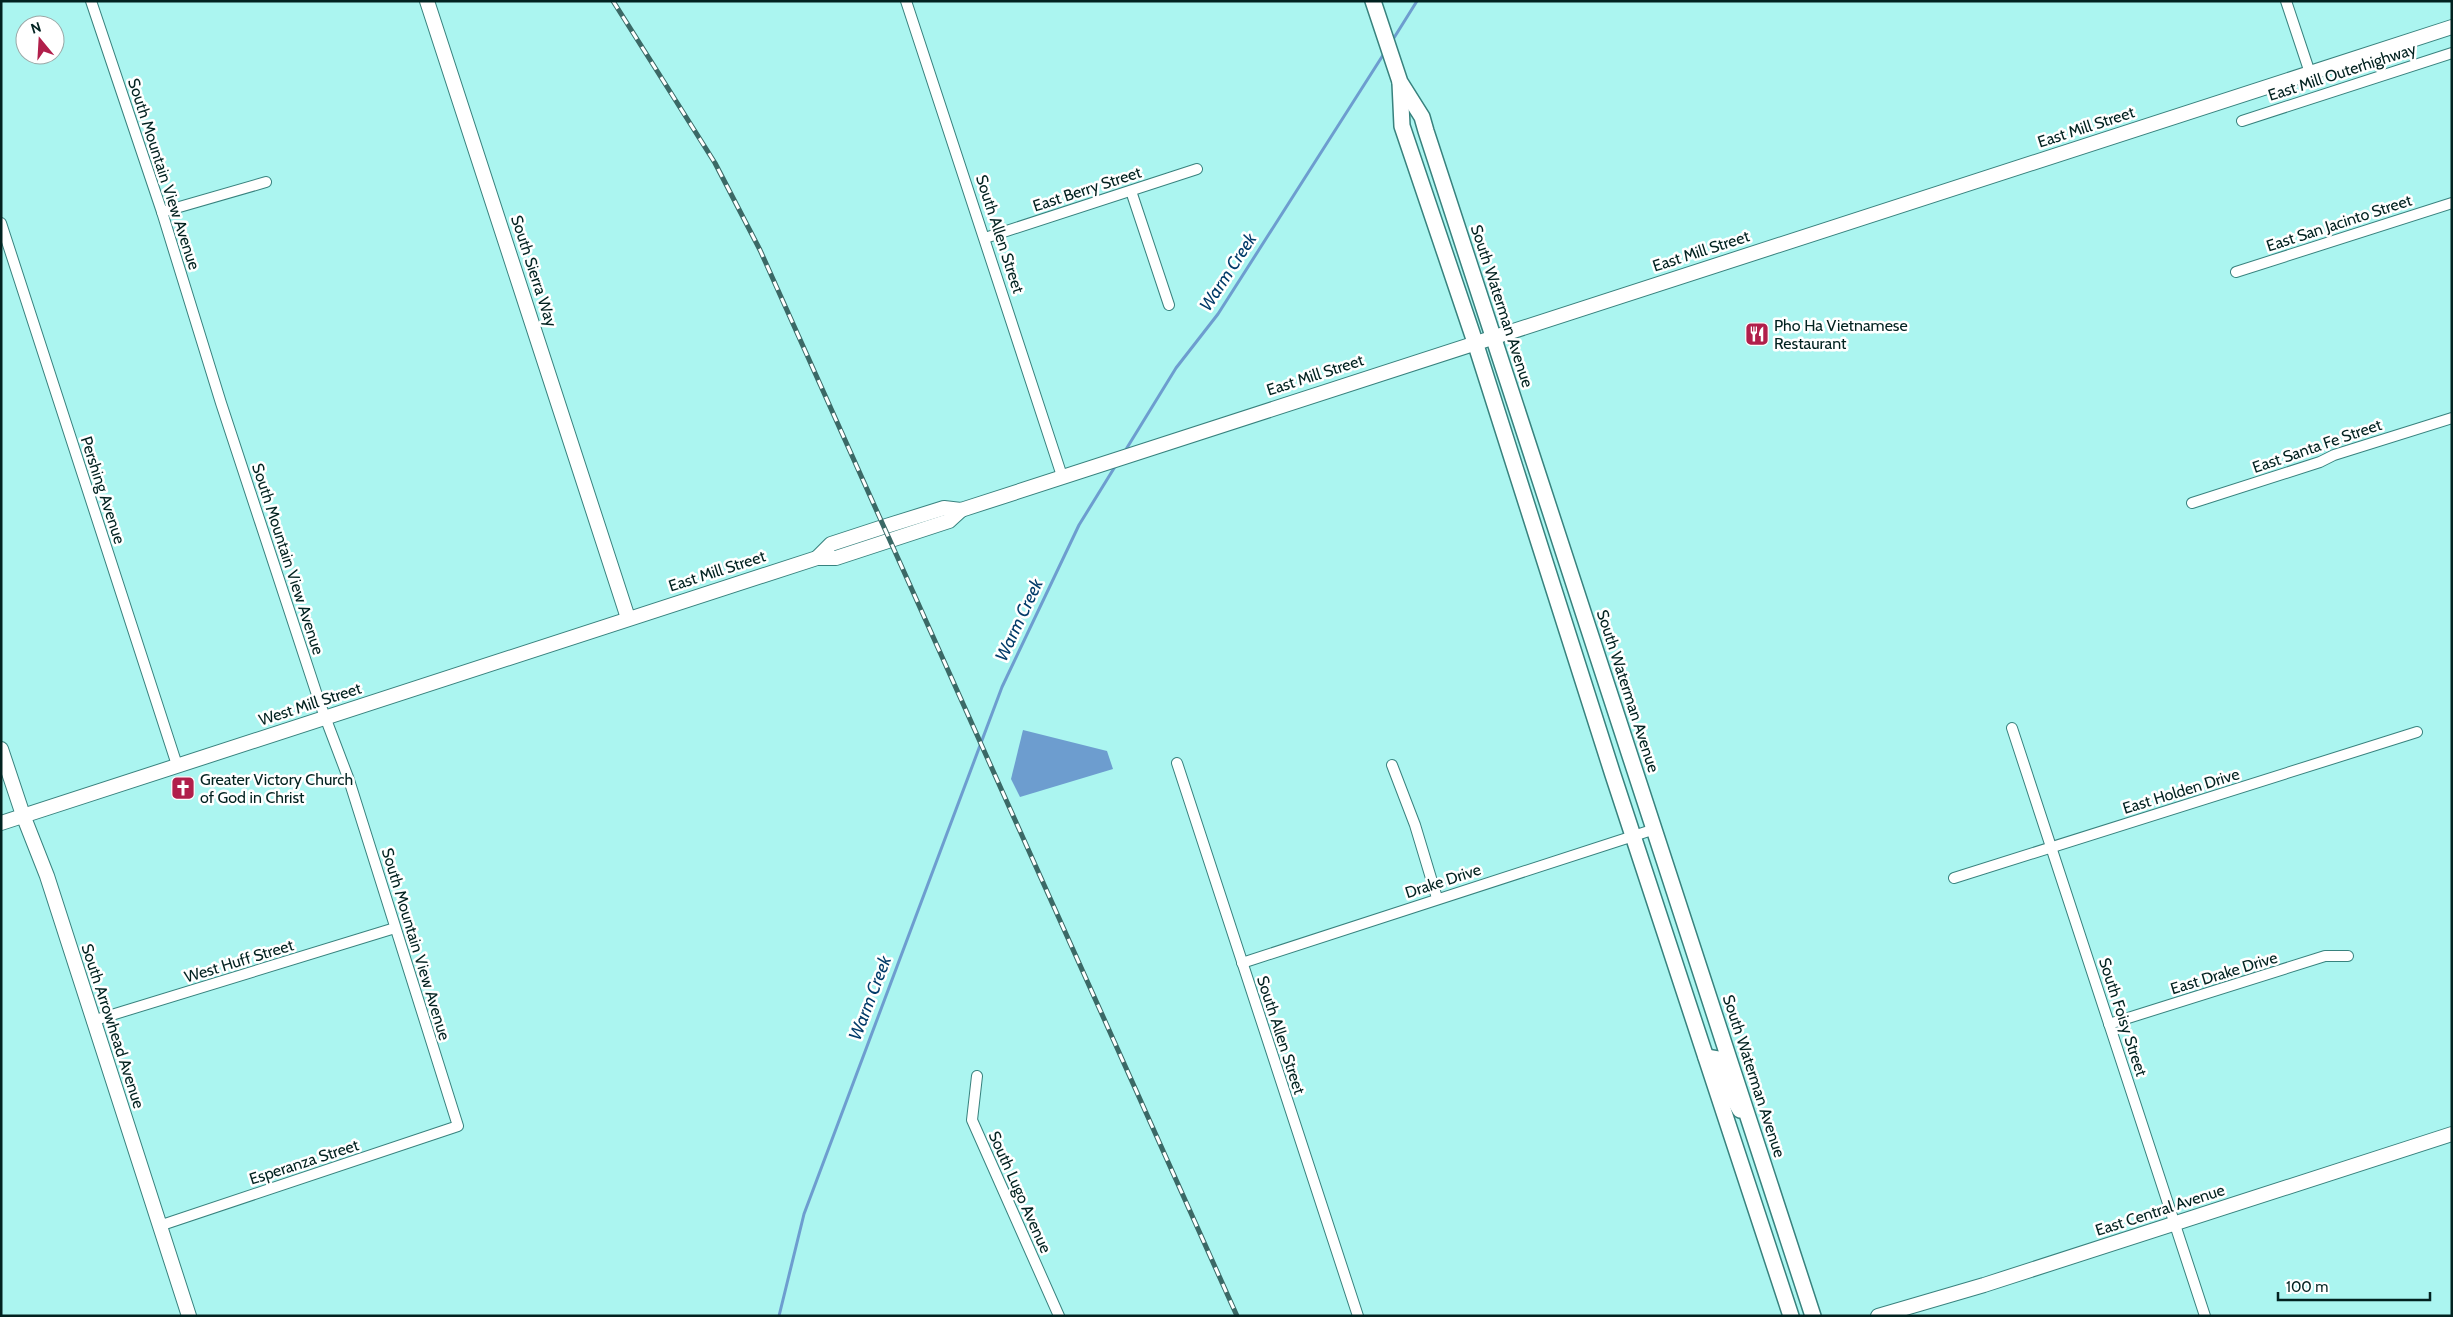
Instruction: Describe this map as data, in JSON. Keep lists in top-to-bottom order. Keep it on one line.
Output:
{"streets":{"main road":["East Mill Street","South Sierra Way","South Waterman Avenue","West Mill Street","South Arrowhead Avenue","East Central Avenue"],"street":["East Mill Outerhighway","South Mountain View Avenue","East Berry Street","East San Jacinto Street","South Allen Street","East Santa Fe Street","Pershing Avenue","East Holden Drive","Drake Drive","West Huff Street","East Drake Drive","South Foisy Street","Esperanza Street","South Lugo Avenue"]},"crossings":[["East Mill Street","South Allen Street"],["East Mill Street","South Sierra Way"],["East Mill Street","South Waterman Avenue"],["East Mill Street","West Mill Street"],["South Mountain View Avenue","West Mill Street"],["South Mountain View Avenue","West Huff Street"],["South Mountain View Avenue","Esperanza Street"],["East Berry Street","South Allen Street"],["South Allen Street","Drake Drive"],["South Sierra Way","West Mill Street"],["South Waterman Avenue","Drake Drive"],["Pershing Avenue","West Mill Street"],["West Mill Street","South Arrowhead Avenue"],["East Holden Drive","South Foisy Street"],["West Huff Street","South Arrowhead Avenue"],["East Drake Drive","South Foisy Street"],["South Foisy Street","East Central Avenue"],["South Arrowhead Avenue","Esperanza Street"]],"water":["Warm Creek"],"places":{"restaurant":["Pho Ha Vietnamese Restaurant"],"church":["Greater Victory Church of God in Christ"]},"scale_bar":"100 m","north":"top"}
